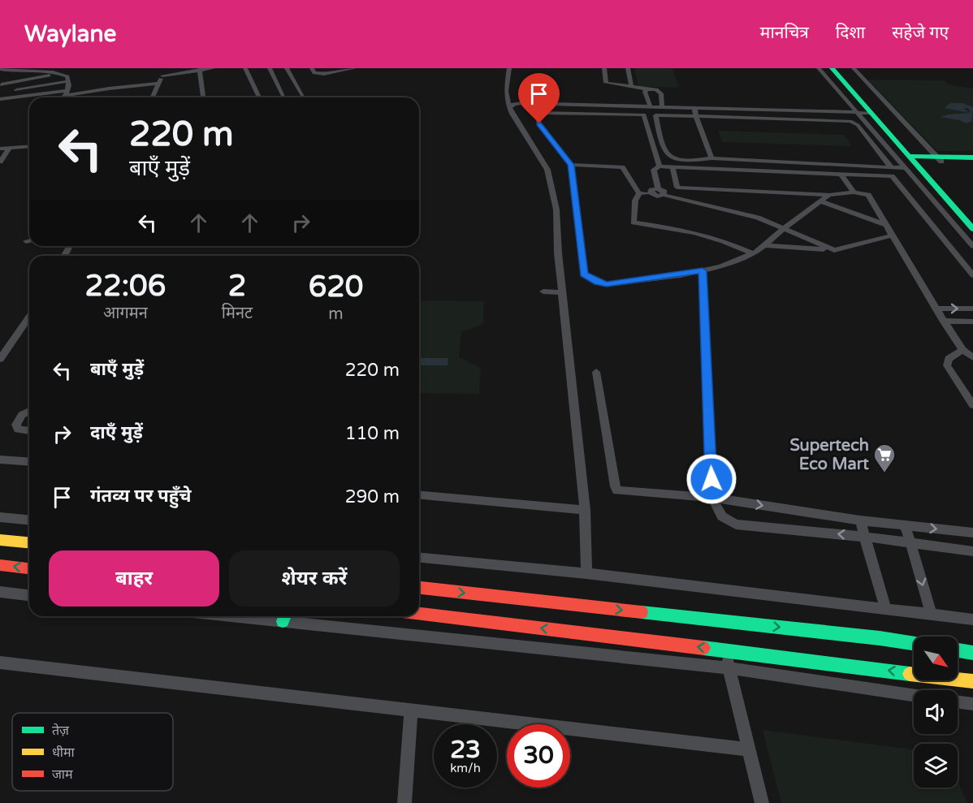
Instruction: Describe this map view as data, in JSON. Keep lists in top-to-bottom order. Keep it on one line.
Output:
{"places":{"supermarket":["Supertech Eco Mart"]},"legend":["तेज़","धीमा","जाम"],"north":"bottom right","page":{"header":"Waylane","nav":["मानचित्र","दिशा","सहेजे गए"],"turn":["220 m","बाएँ मुड़ें"],"eta":["22:06","आगमन","2","मिनट","620","m"],"list":[{"name":"बाएँ मुड़ें","value":"220 m"},{"name":"दाएँ मुड़ें","value":"110 m"},{"name":"गंतव्य पर पहुँचे","value":"290 m"}],"buttons":["बाहर","शेयर करें"],"speed":"23 km/h","limit":"30"}}
